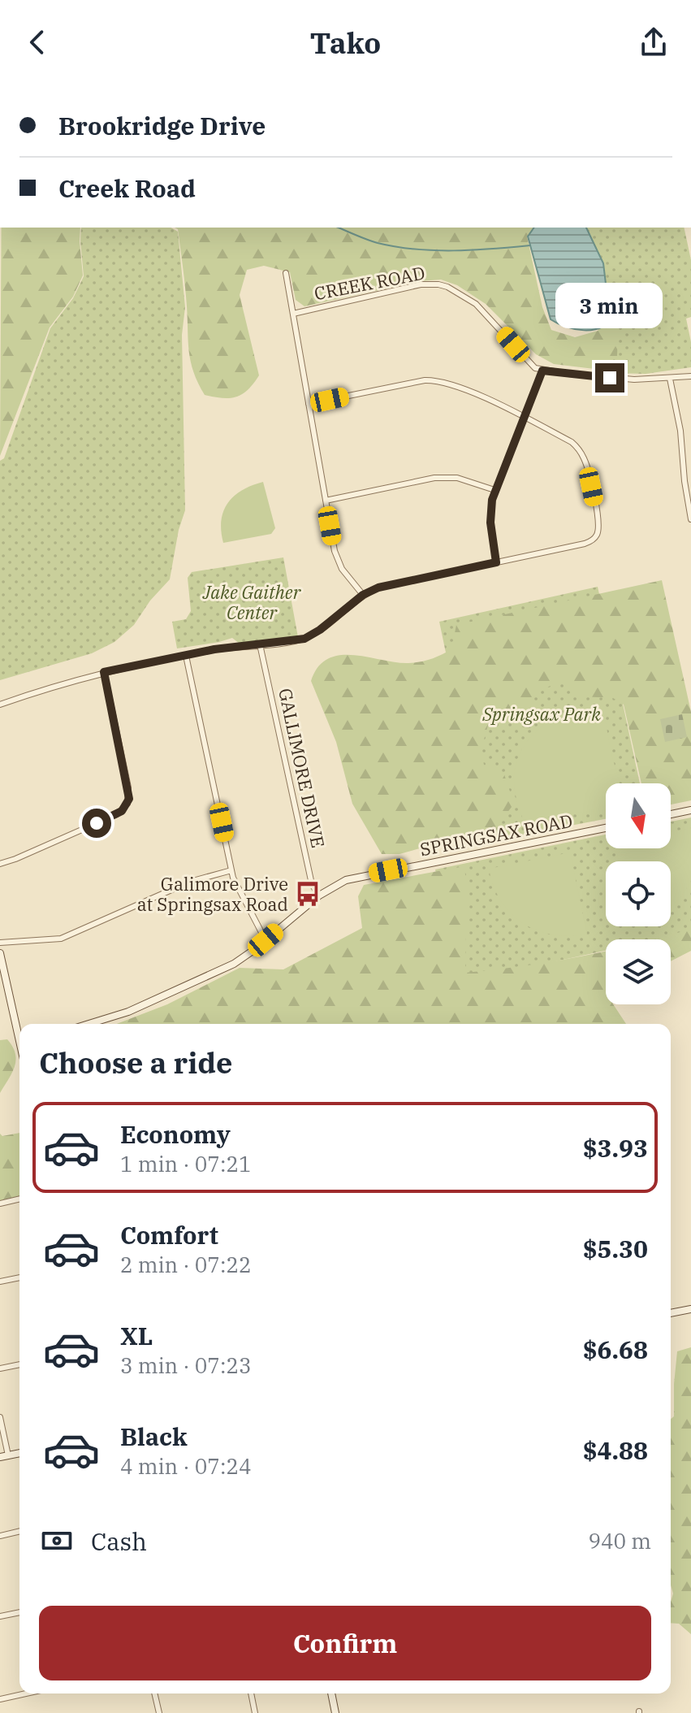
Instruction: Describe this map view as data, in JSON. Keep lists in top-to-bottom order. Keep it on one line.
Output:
{"streets":{"street":["CREEK ROAD","GALLIMORE DRIVE","SPRINGSAX ROAD"]},"crossings":[["GALLIMORE DRIVE","SPRINGSAX ROAD"]],"parks":["Jake Gaither Center","Springsax Park"],"places":{"bus stop":["Galimore Drive at Springsax Road"]},"north":"bottom","page":{"header":"Tako","banner":["Brookridge Drive","Creek Road"],"bubble":"3 min","heading":"Choose a ride","list":[{"name":"Economy","note":"1 min · 07:21","value":"$3.93"},{"name":"Comfort","note":"2 min · 07:22","value":"$5.30"},{"name":"XL","note":"3 min · 07:23","value":"$6.68"},{"name":"Black","note":"4 min · 07:24","value":"$4.88"}],"pay":["Cash","940 m"],"buttons":"Confirm"}}
